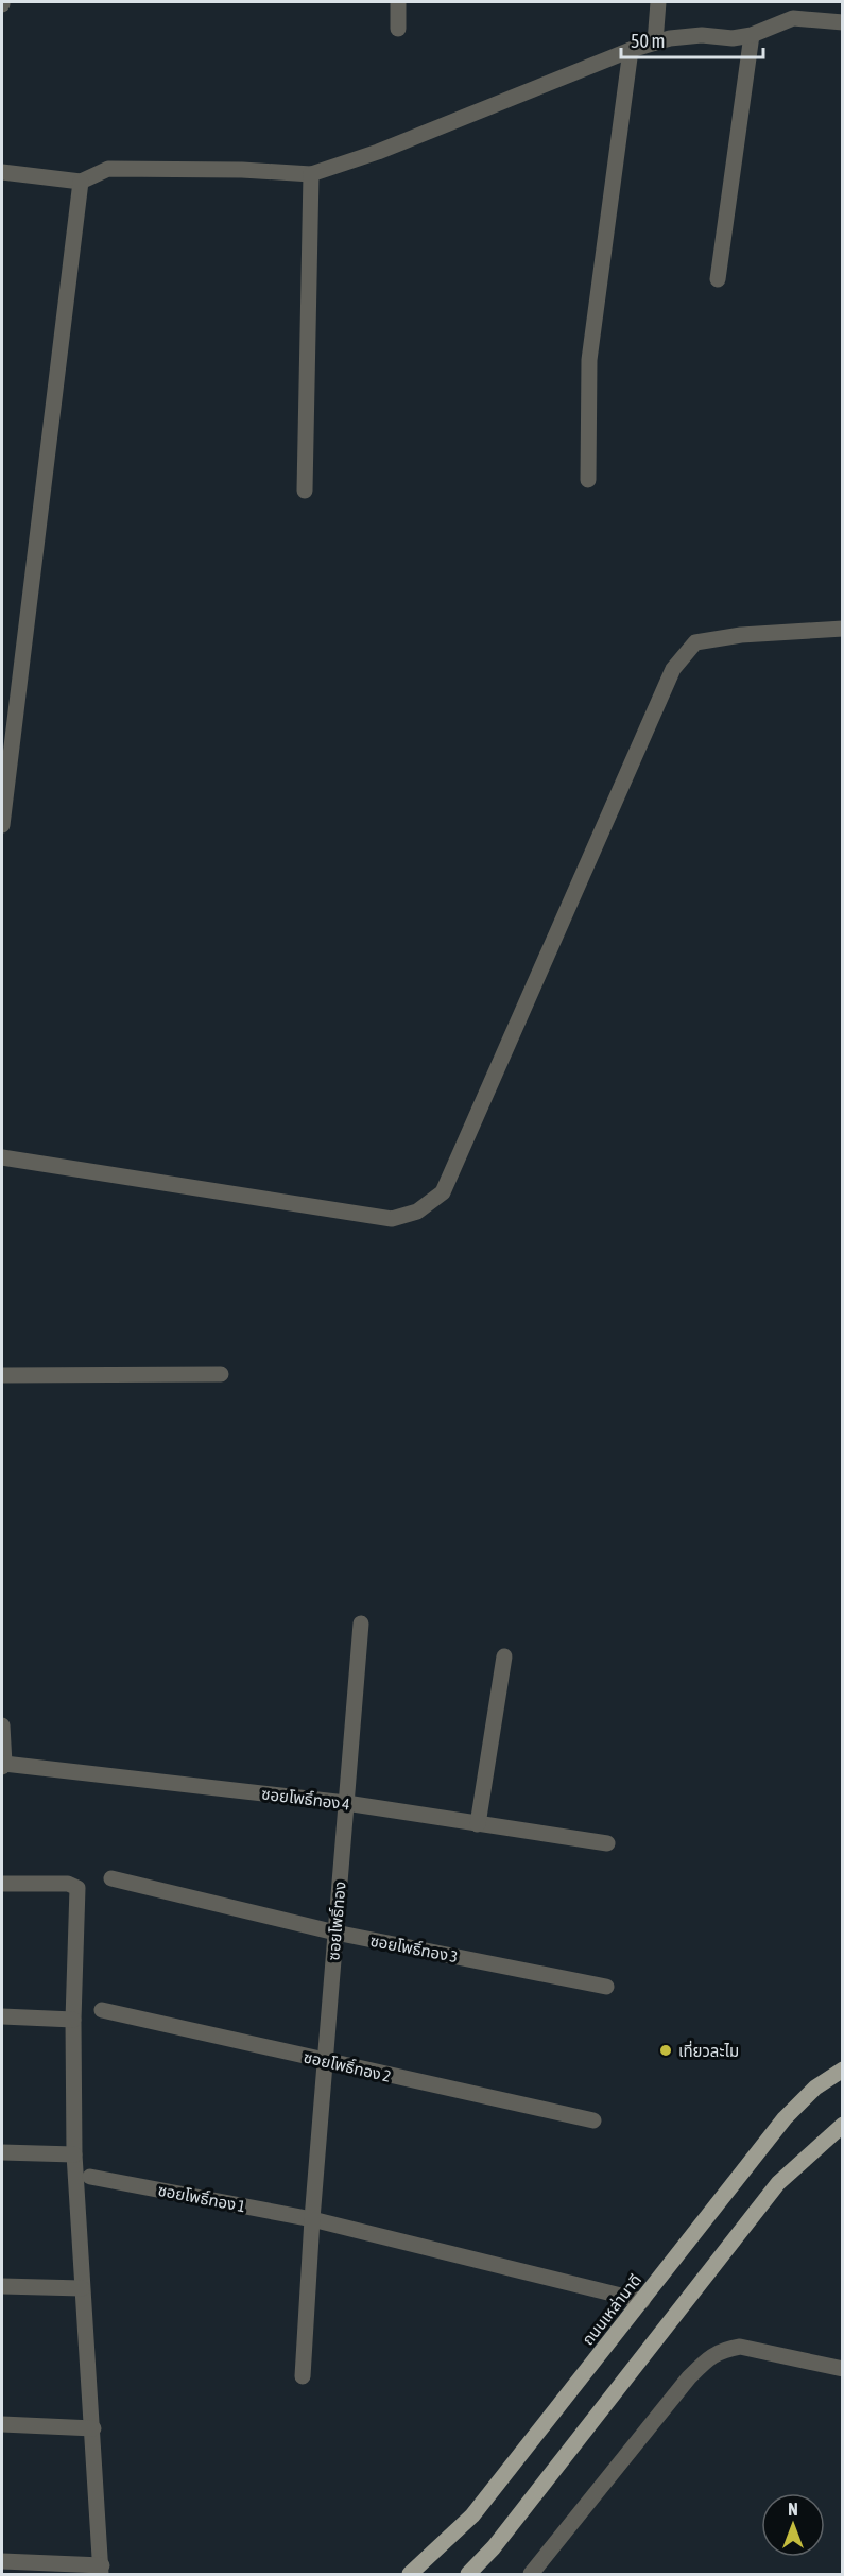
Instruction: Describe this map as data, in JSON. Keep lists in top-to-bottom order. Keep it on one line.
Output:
{"streets":{"main road":["ถนนเหล่านาดี"],"street":["ซอยโพธิ์ทอง 4","ซอยโพธิ์ทอง","ซอยโพธิ์ทอง 3","ซอยโพธิ์ทอง 2","ซอยโพธิ์ทอง 1"]},"crossings":[["ซอยโพธิ์ทอง 4","ซอยโพธิ์ทอง"],["ซอยโพธิ์ทอง","ซอยโพธิ์ทอง 3"],["ซอยโพธิ์ทอง","ซอยโพธิ์ทอง 2"],["ซอยโพธิ์ทอง","ซอยโพธิ์ทอง 1"]],"places":["เที่ยวละไม"],"scale_bar":"50 m","north":"top"}
